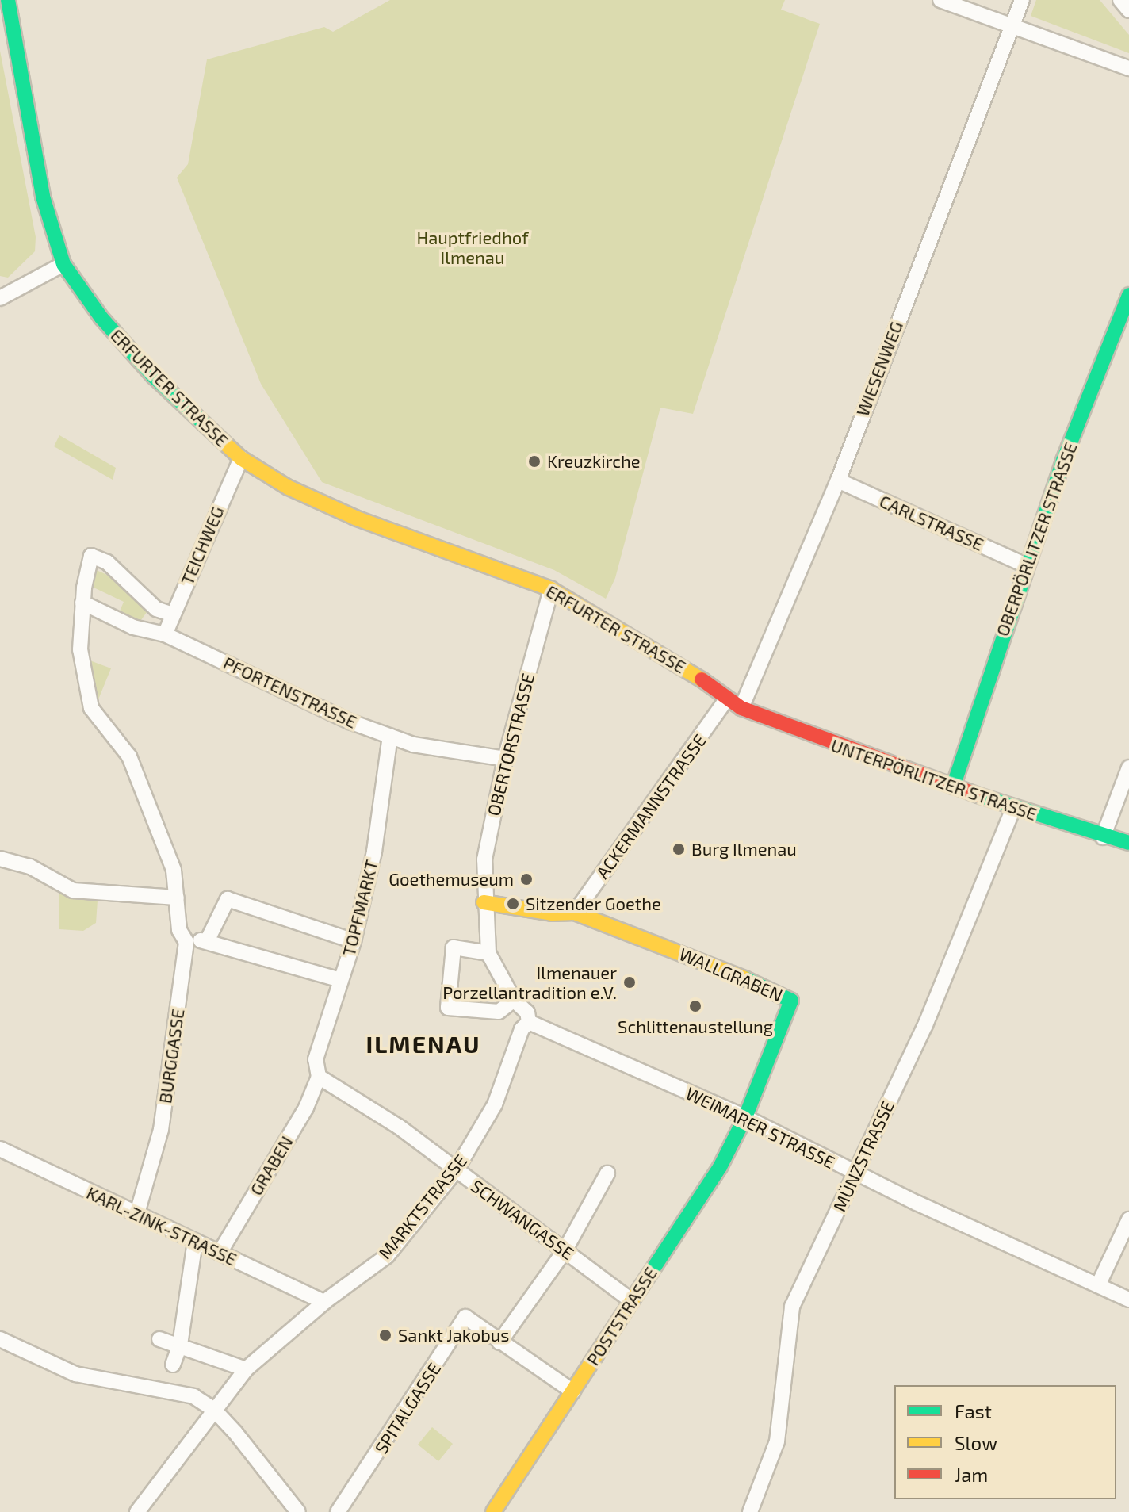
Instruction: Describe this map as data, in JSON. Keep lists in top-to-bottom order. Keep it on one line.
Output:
{"streets":{"main road":["ERFURTER STRASSE","OBERPÖRLITZER STRASSE","UNTERPÖRLITZER STRASSE","WALLGRABEN","POSTSTRASSE"],"street":["WIESENWEG","CARLSTRASSE","TEICHWEG","PFORTENSTRASSE","OBERTORSTRASSE","ACKERMANNSTRASSE","TOPFMARKT","BURGGASSE","WEIMARER STRASSE","MÜNZSTRASSE","GRABEN","MARKTSTRASSE","SCHWANGASSE","KARL-ZINK-STRASSE","SPITALGASSE"]},"crossings":[["WIESENWEG","ERFURTER STRASSE"],["WIESENWEG","CARLSTRASSE"],["WIESENWEG","UNTERPÖRLITZER STRASSE"],["ERFURTER STRASSE","TEICHWEG"],["ERFURTER STRASSE","OBERTORSTRASSE"],["ERFURTER STRASSE","UNTERPÖRLITZER STRASSE"],["ERFURTER STRASSE","ACKERMANNSTRASSE"],["CARLSTRASSE","OBERPÖRLITZER STRASSE"],["OBERPÖRLITZER STRASSE","UNTERPÖRLITZER STRASSE"],["TEICHWEG","PFORTENSTRASSE"],["PFORTENSTRASSE","OBERTORSTRASSE"],["PFORTENSTRASSE","TOPFMARKT"],["OBERTORSTRASSE","WALLGRABEN"],["UNTERPÖRLITZER STRASSE","MÜNZSTRASSE"],["ACKERMANNSTRASSE","WALLGRABEN"],["TOPFMARKT","GRABEN"],["TOPFMARKT","SCHWANGASSE"],["WALLGRABEN","WEIMARER STRASSE"],["WALLGRABEN","POSTSTRASSE"],["BURGGASSE","KARL-ZINK-STRASSE"],["WEIMARER STRASSE","MÜNZSTRASSE"],["WEIMARER STRASSE","MARKTSTRASSE"],["WEIMARER STRASSE","POSTSTRASSE"],["GRABEN","SCHWANGASSE"],["GRABEN","KARL-ZINK-STRASSE"],["MARKTSTRASSE","SCHWANGASSE"],["MARKTSTRASSE","KARL-ZINK-STRASSE"],["SCHWANGASSE","POSTSTRASSE"],["POSTSTRASSE","SPITALGASSE"]],"districts":["ILMENAU"],"parks":["Hauptfriedhof Ilmenau"],"places":["Kreuzkirche","Burg Ilmenau","Goethemuseum","Sitzender Goethe","Ilmenauer Porzellantradition e.V.","Schlittenaustellung","Sankt Jakobus"],"legend":["Fast","Slow","Jam"]}
